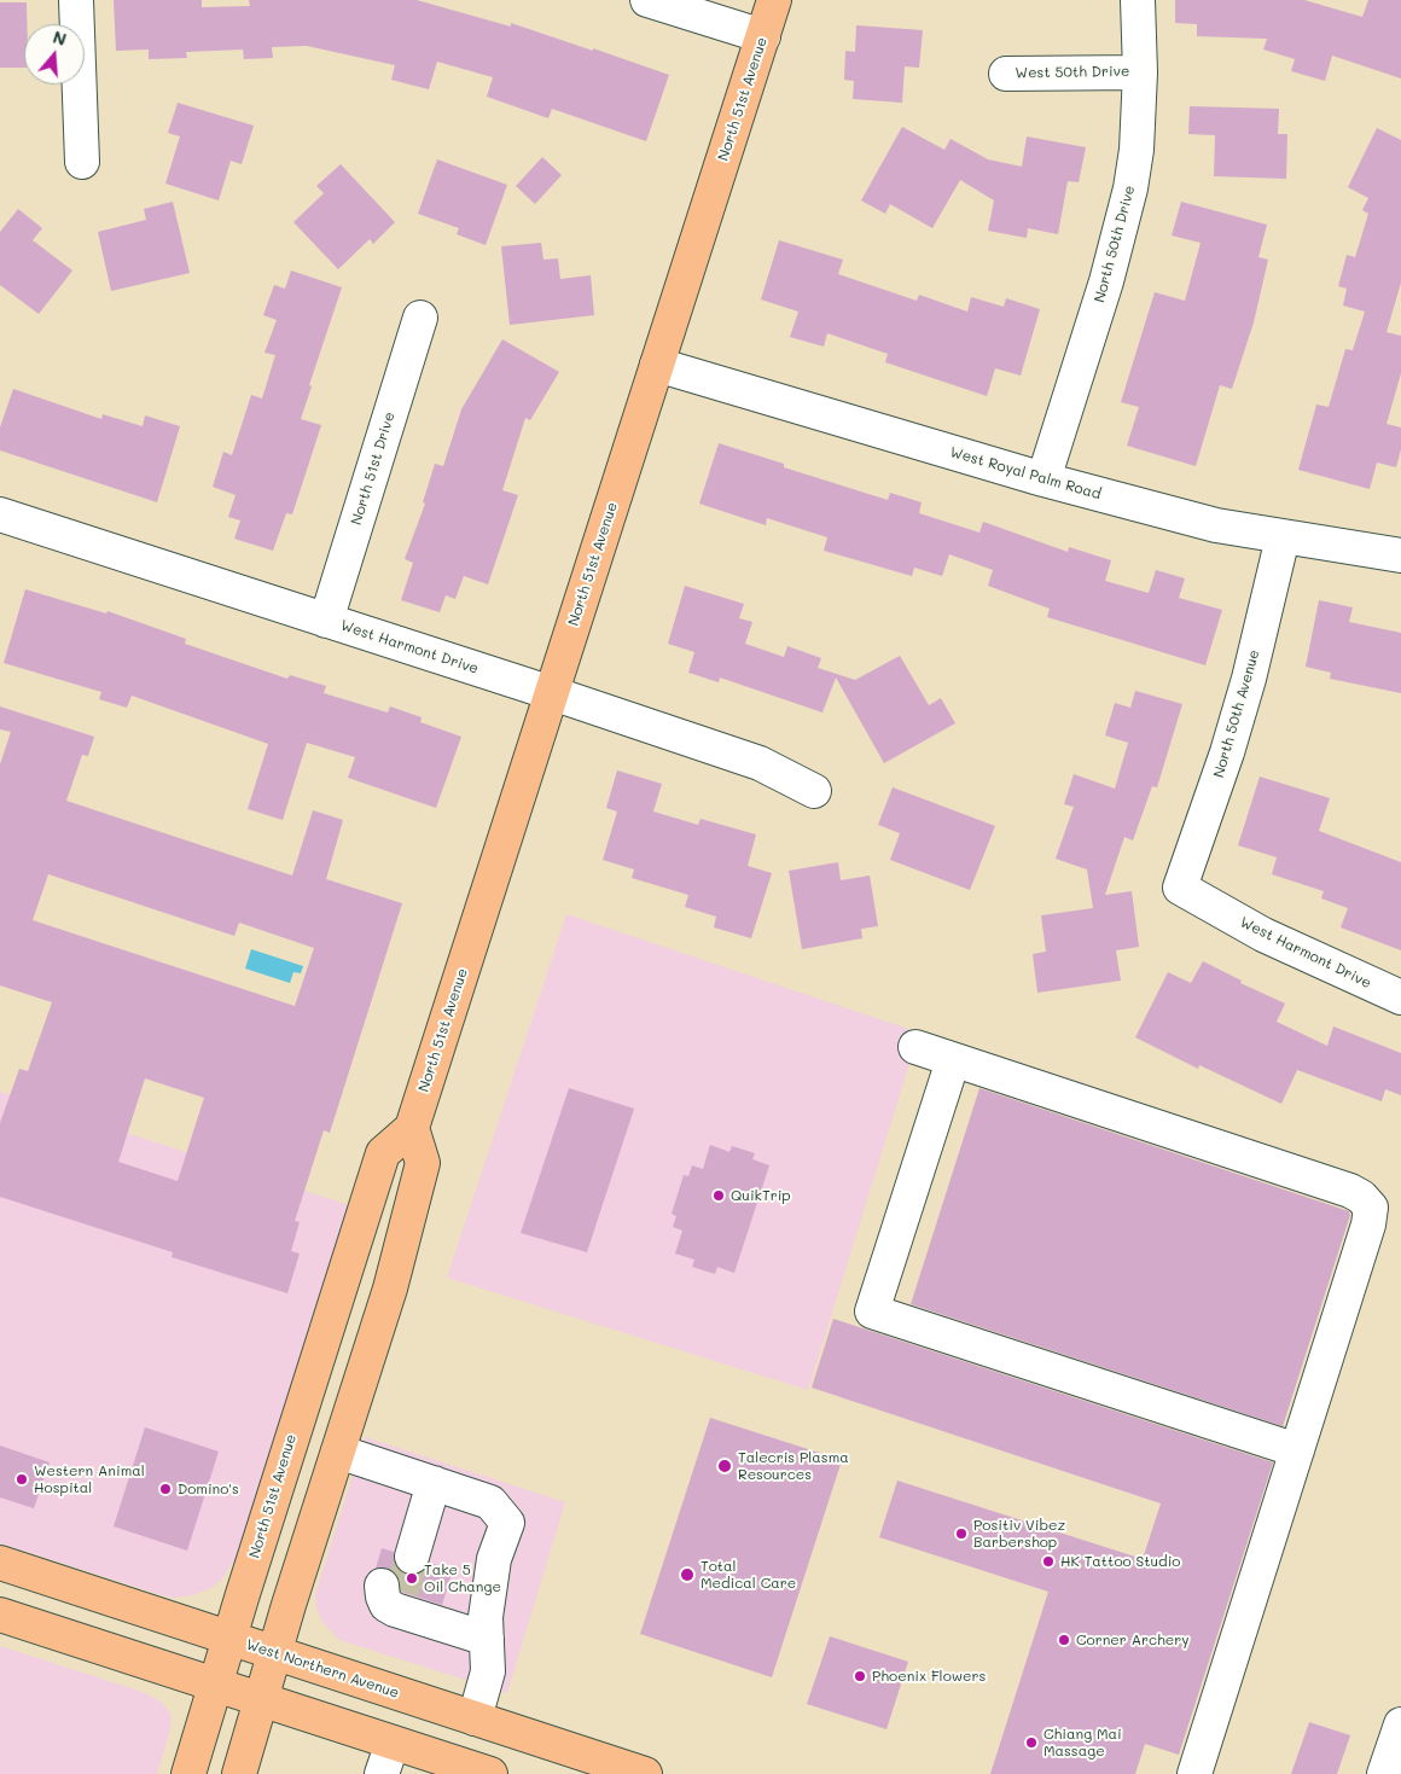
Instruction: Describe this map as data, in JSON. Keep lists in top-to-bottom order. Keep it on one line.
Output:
{"streets":{"main road":["North 51st Avenue","West Northern Avenue"],"street":["West 50th Drive","North 50th Drive","North 51st Drive","West Royal Palm Road","West Harmont Drive","North 50th Avenue"]},"crossings":[["West 50th Drive","North 50th Drive"],["North 51st Avenue","West Royal Palm Road"],["North 51st Avenue","West Harmont Drive"],["North 51st Avenue","West Northern Avenue"],["North 50th Drive","West Royal Palm Road"],["North 51st Drive","West Harmont Drive"],["West Royal Palm Road","North 50th Avenue"],["West Harmont Drive","North 50th Avenue"]],"places":["QuikTrip","Talecris Plasma Resources","Western Animal Hospital","Domino's","Positiv Vibez Barbershop","HK Tattoo Studio","Total Medical Care","Take 5 Oil Change","Corner Archery","Phoenix Flowers","Chiang Mai Massage"],"north":"top"}
